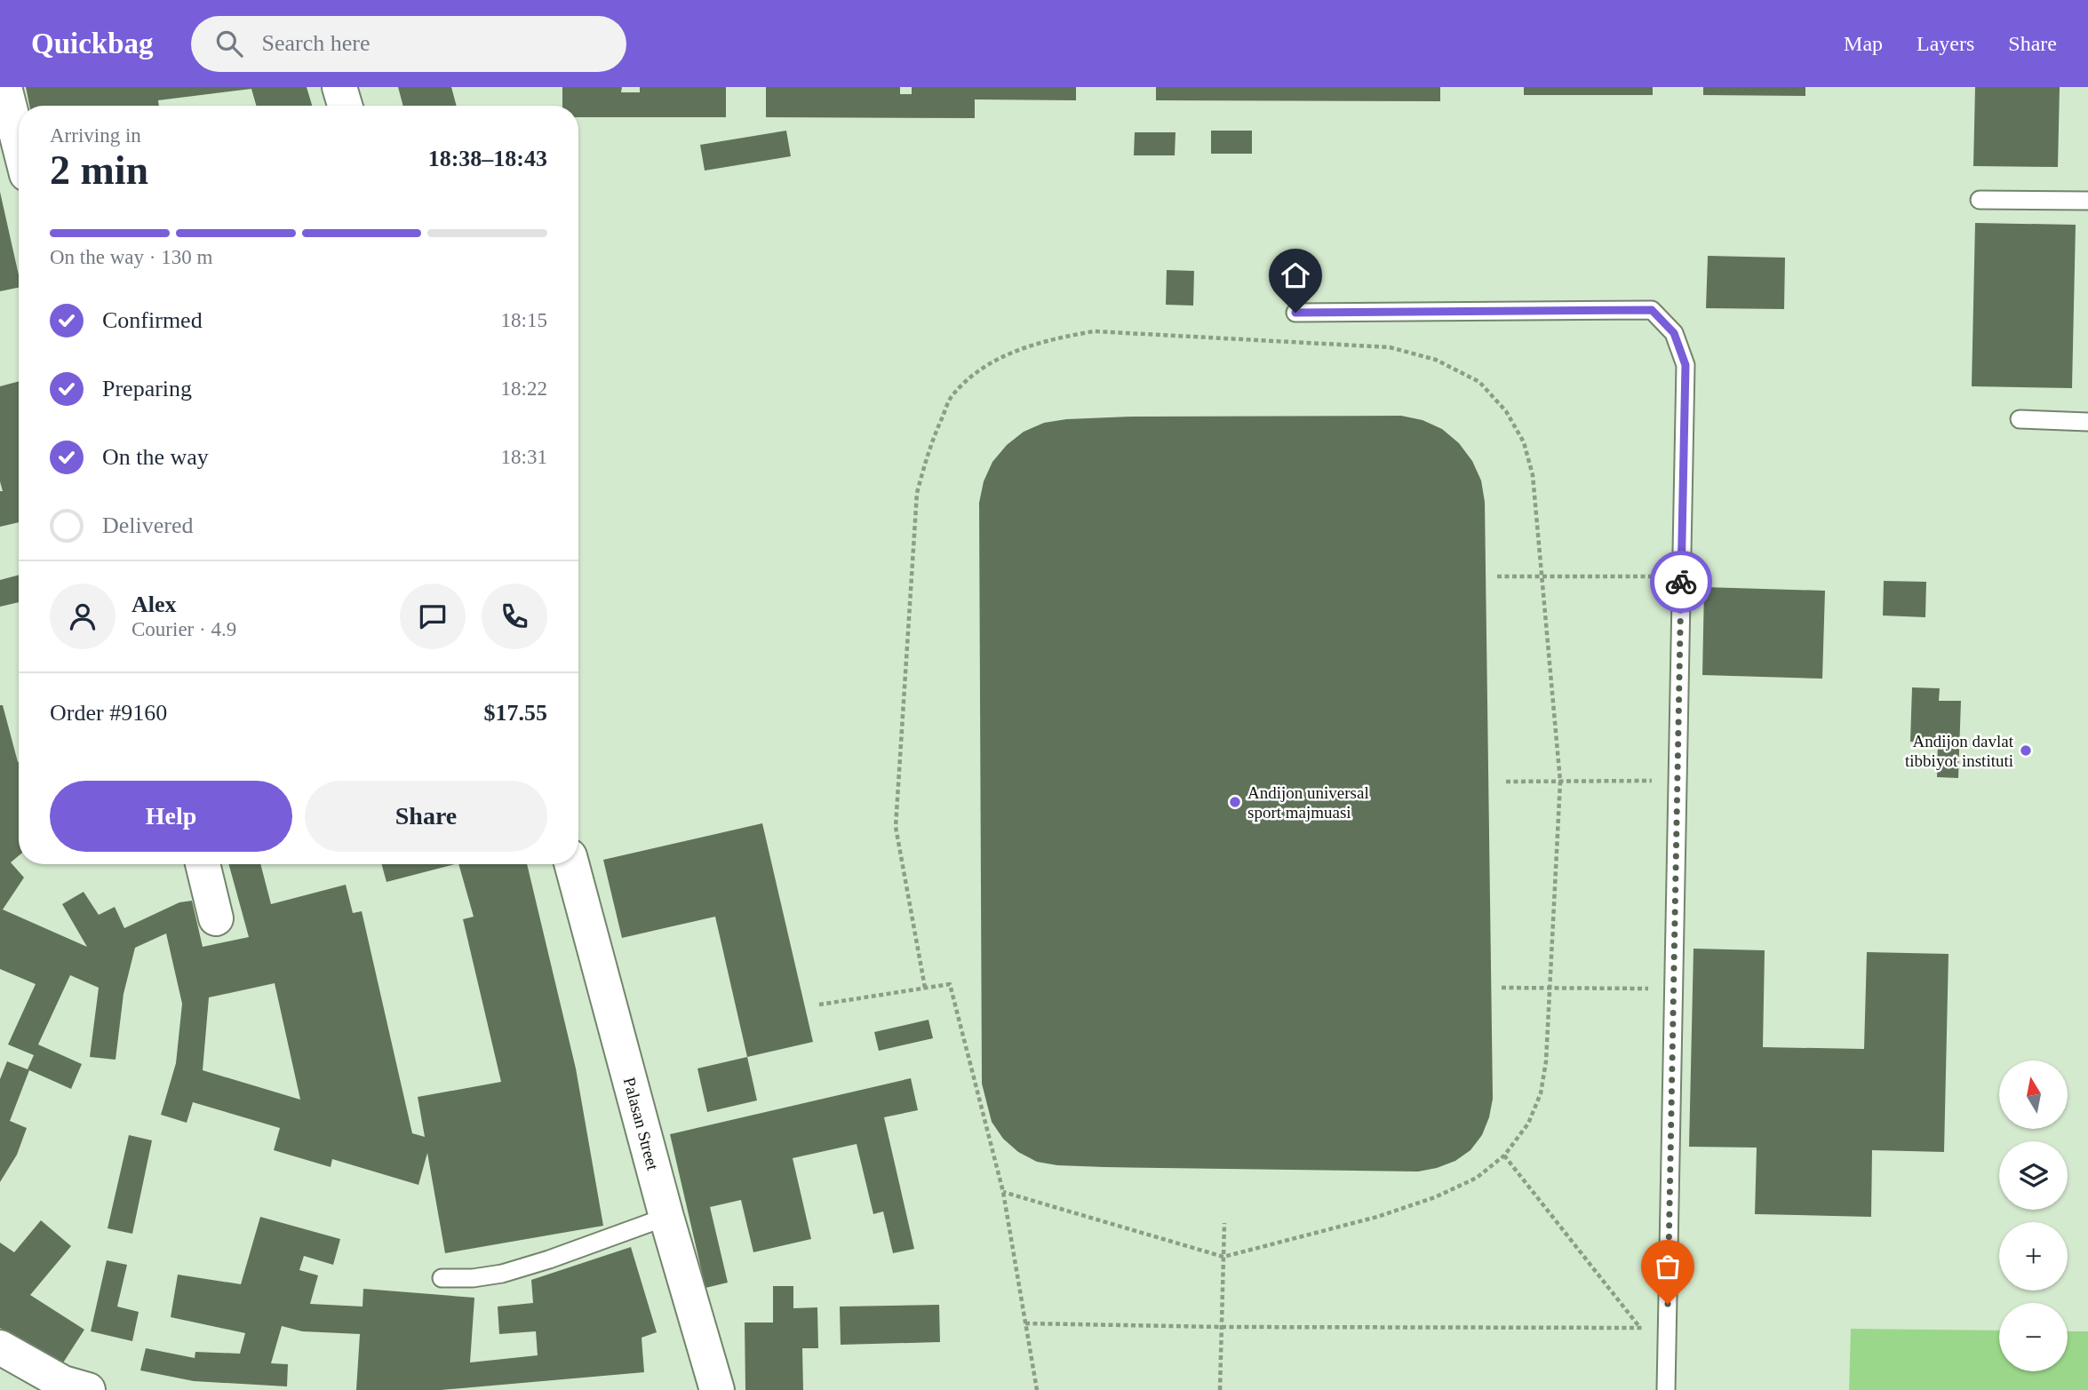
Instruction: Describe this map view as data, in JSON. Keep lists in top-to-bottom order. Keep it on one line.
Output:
{"streets":{"street":["Palasan Street"]},"places":["Andijon davlat tibbiyot instituti","Andijon universal sport majmuasi"],"north":"top","page":{"header":"Quickbag","search":"Search here","nav":["Map","Layers","Share"],"heading":["2 min","Arriving in","18:38–18:43"],"panel":["Alex","Courier · 4.9","Order #9160","$17.55"],"bar":"On the way · 130 m","list":[["Confirmed","18:15"],["Preparing","18:22"],["On the way","18:31"],"Delivered"],"buttons":["Help","Share"],"map_buttons":["+","−"]}}
